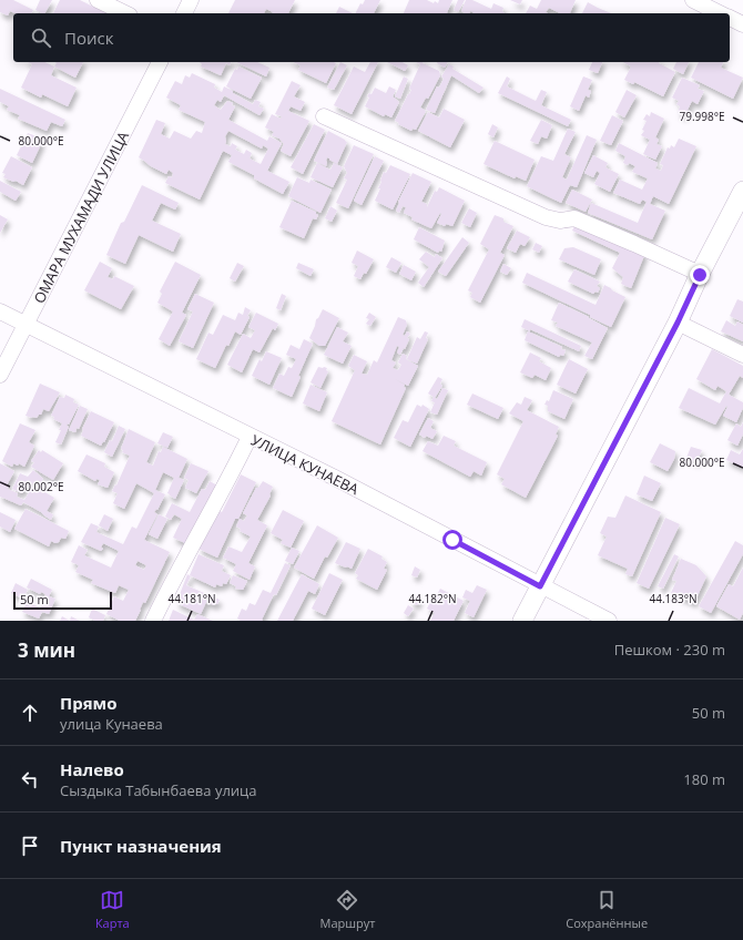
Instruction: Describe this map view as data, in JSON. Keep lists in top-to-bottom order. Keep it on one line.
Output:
{"streets":{"street":["ОМАРА МУХАМАДИ УЛИЦА","УЛИЦА КУНАЕВА"]},"crossings":[["ОМАРА МУХАМАДИ УЛИЦА","УЛИЦА КУНАЕВА"]],"scale_bar":"50 m","page":{"search":"Поиск","scale":"50 m","heading":["3 мин","Пешком · 230 m"],"list":[["Прямо","улица Кунаева","50 m"],["Налево","Сыздыка Табынбаева улица","180 m"],"Пункт назначения"],"nav":["Карта","Маршрут","Сохранённые"]},"coordinates":["79.998°E","80.000°E","80.002°E","44.181°N","44.182°N","44.183°N"]}
